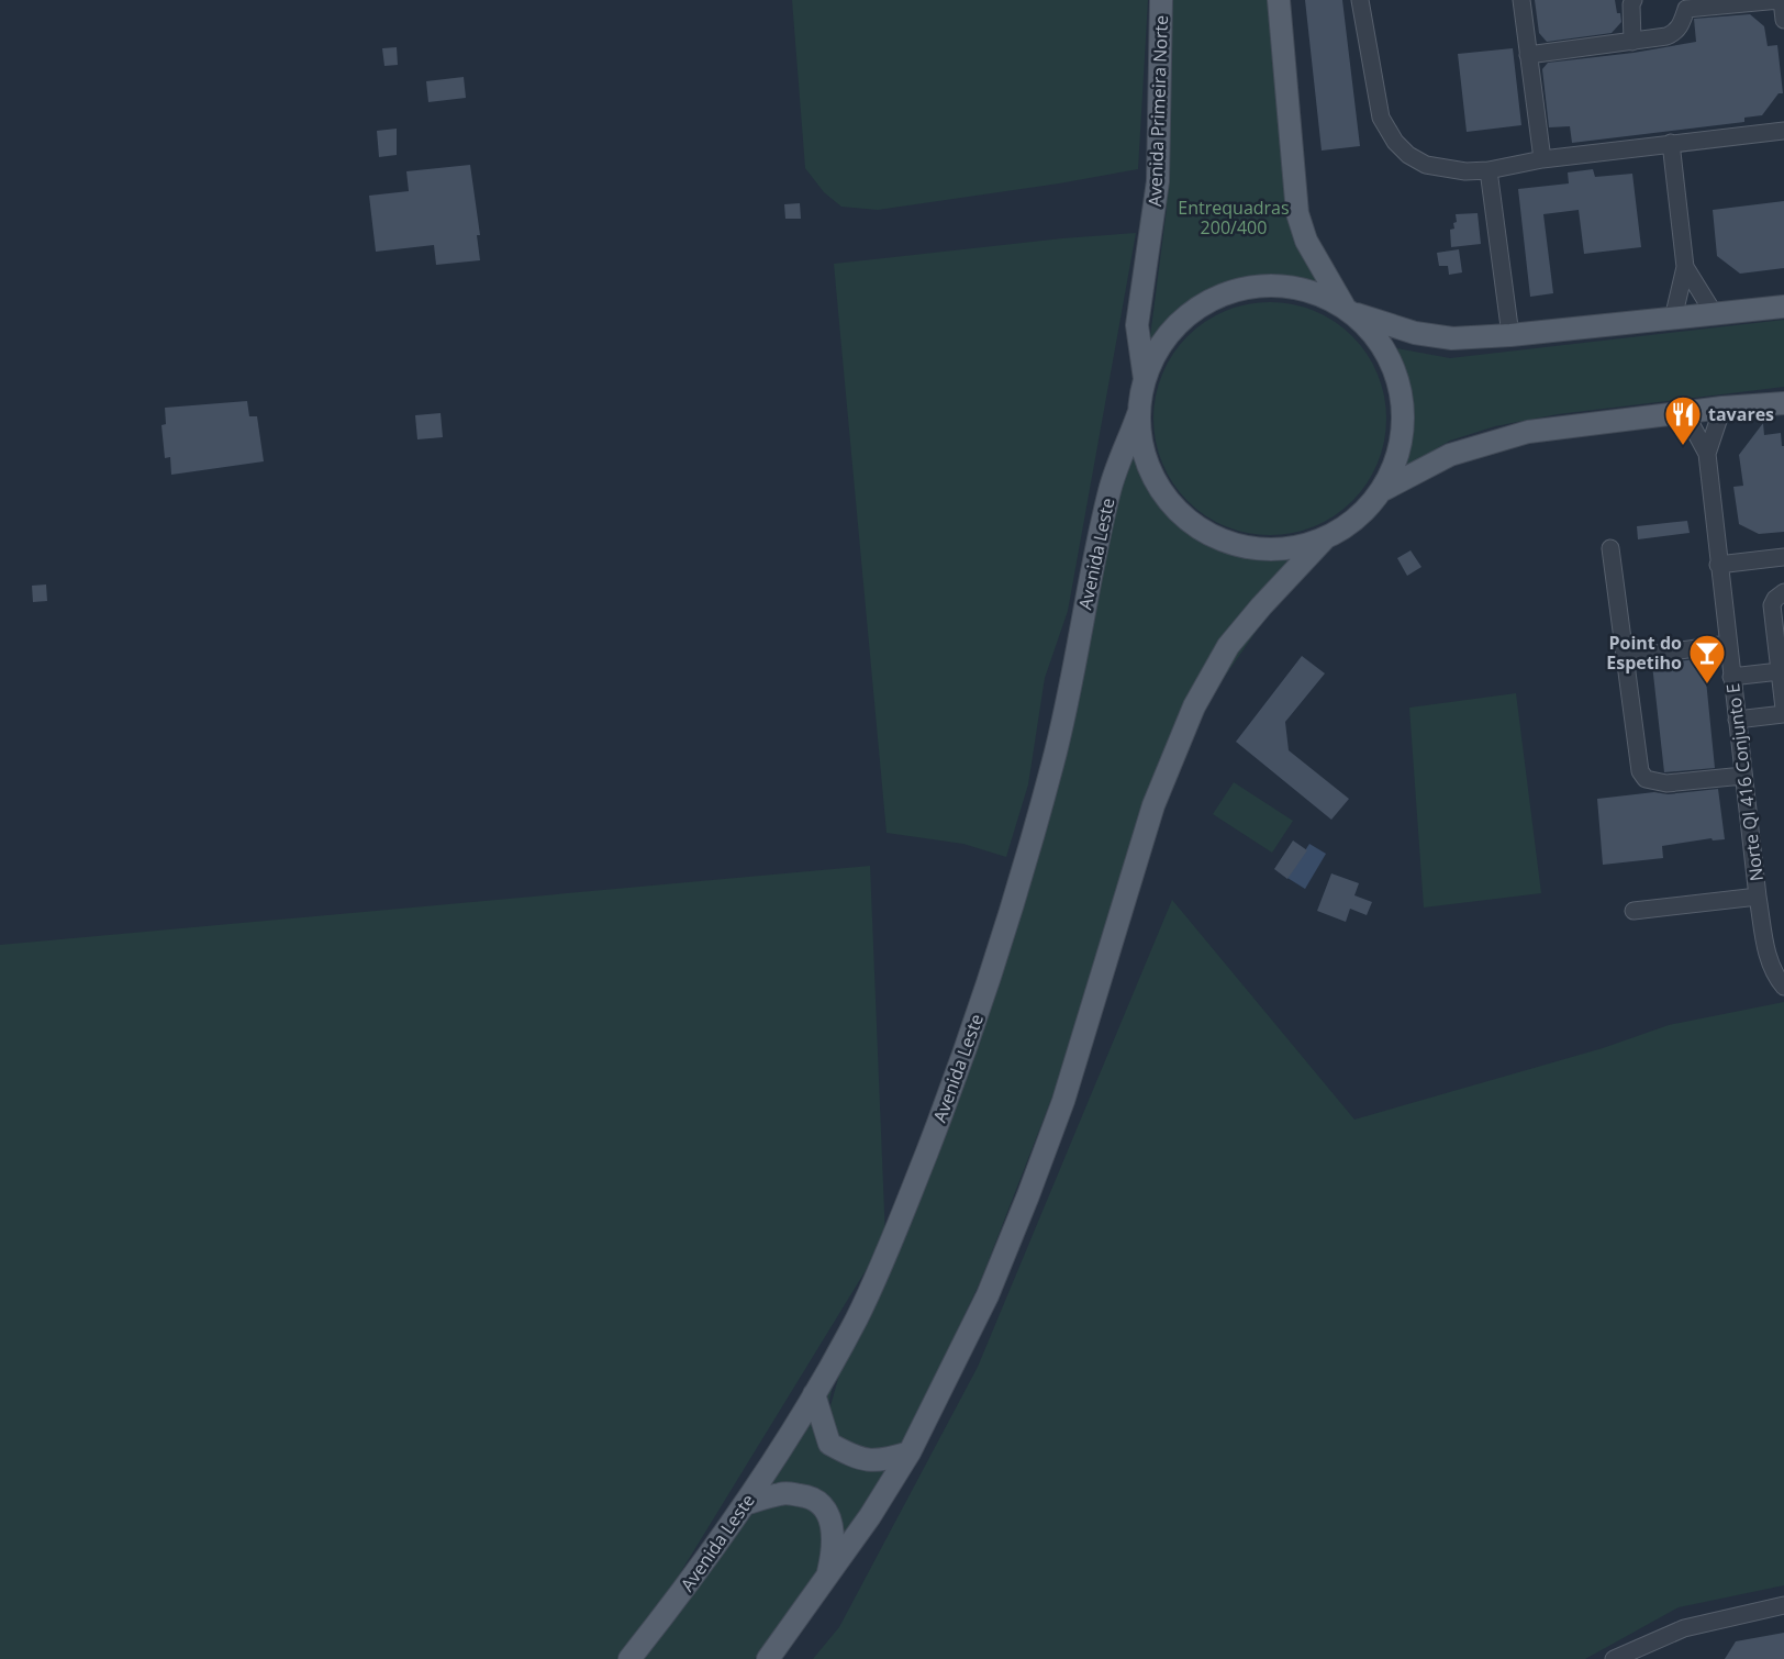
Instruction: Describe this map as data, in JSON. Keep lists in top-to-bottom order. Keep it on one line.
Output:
{"streets":{"main road":["Avenida Primeira Norte","Avenida Leste"],"street":["Norte QI 416 Conjunto E"]},"parks":["Entrequadras 200/400"],"places":{"restaurant":["tavares"],"bar":["Point do Espetiho"]}}
